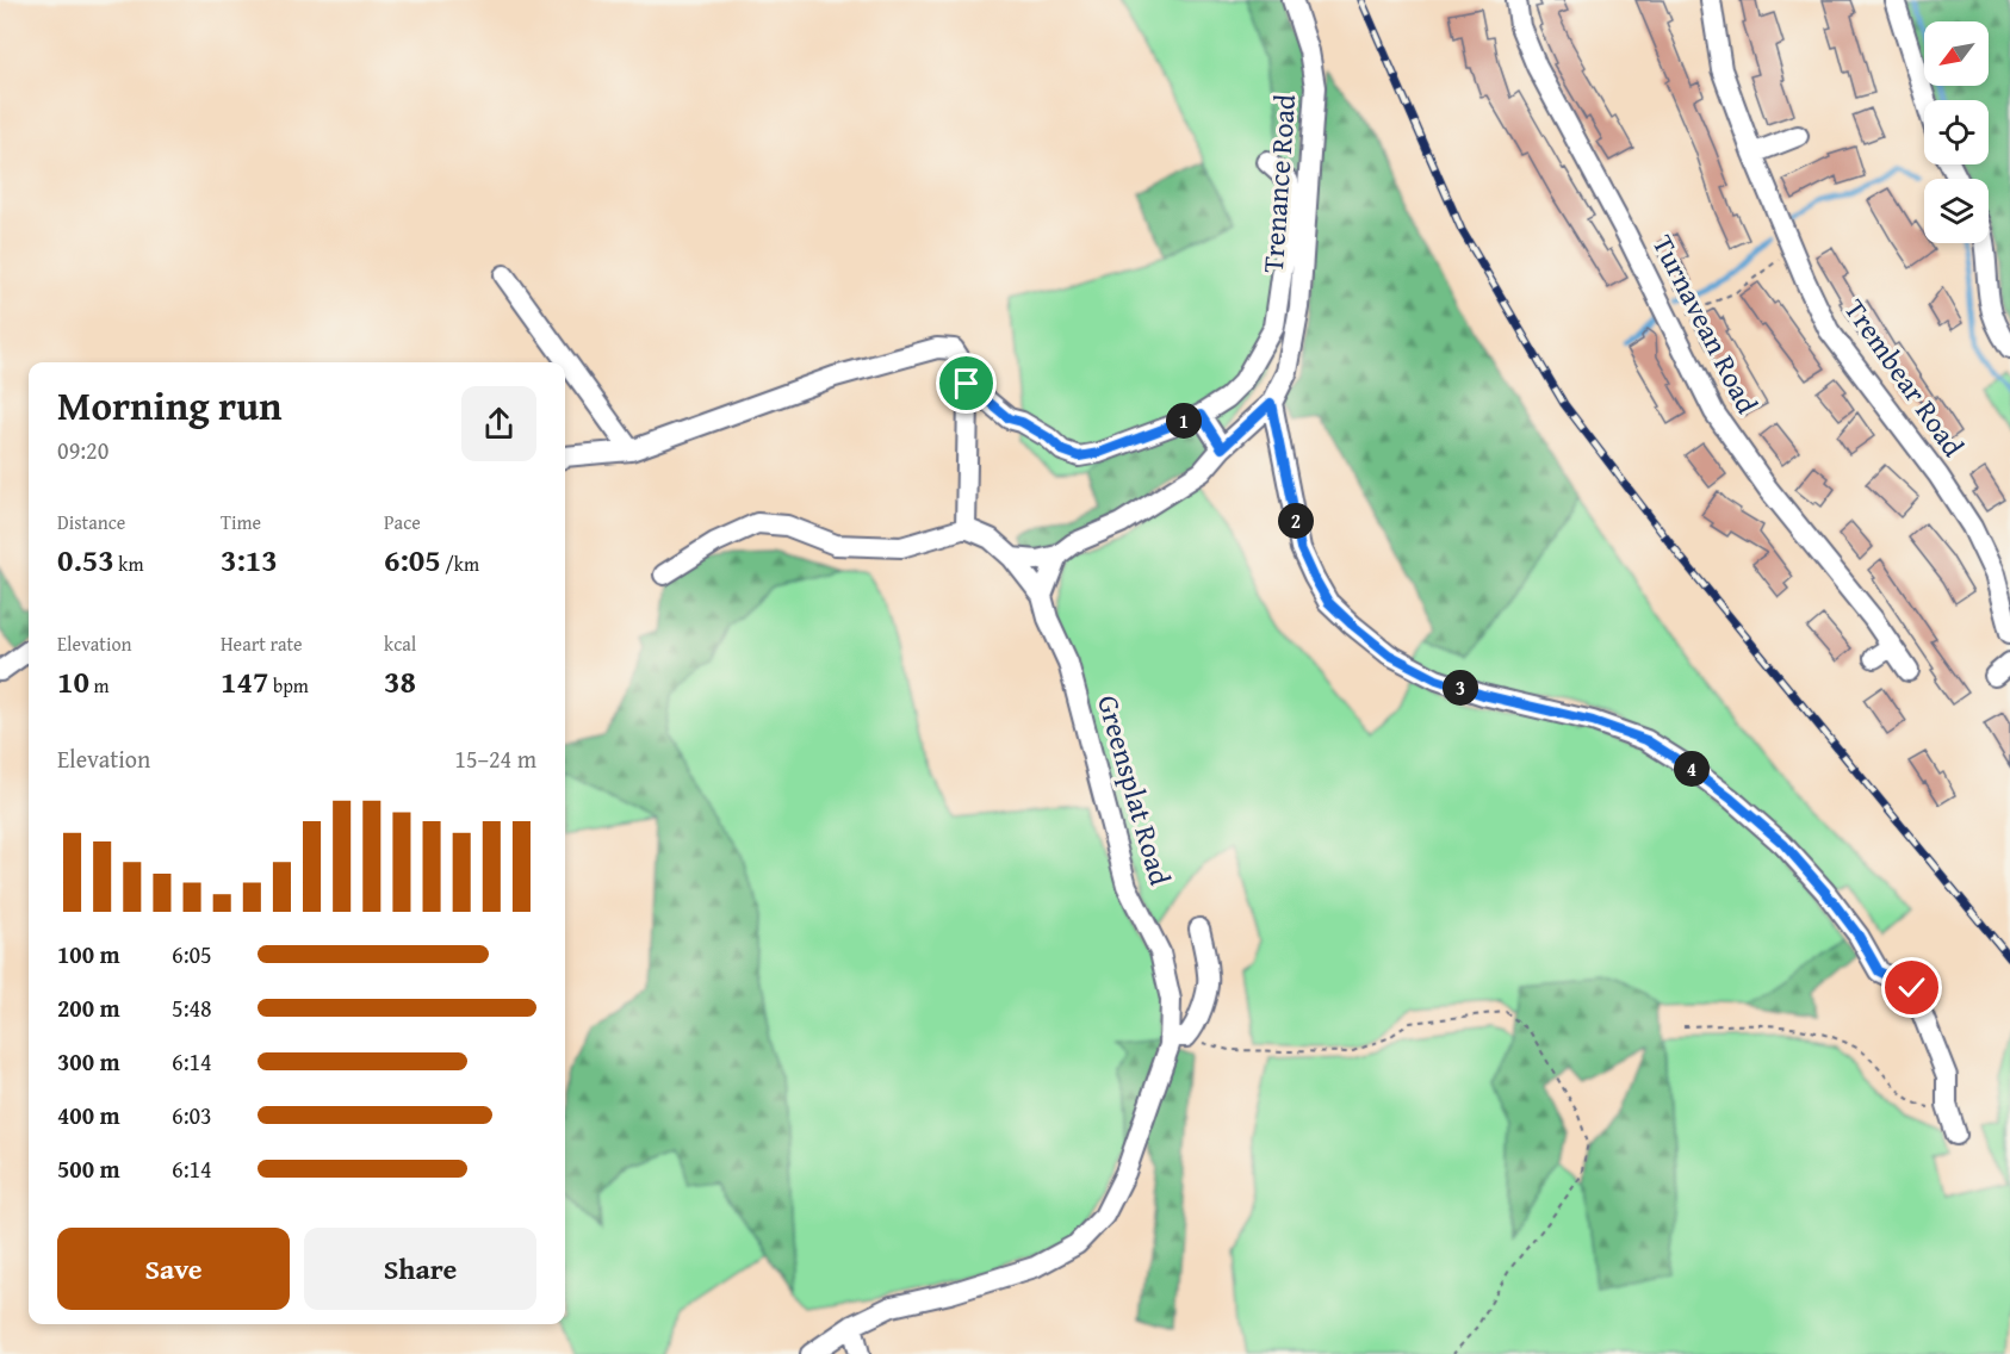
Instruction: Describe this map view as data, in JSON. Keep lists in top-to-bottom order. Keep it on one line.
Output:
{"streets":{"street":["Trenance Road","Turnavean Road","Trembear Road","Greensplat Road"]},"north":"bottom left","page":{"heading":["Morning run","09:20"],"pins":["1","2","3","4"],"stats":[["Distance","0.53 km"],["Time","3:13"],["Pace","6:05 /km"],["Elevation","10 m"],["Heart rate","147 bpm"],["kcal","38"]],"chart":["Elevation","15–24 m"],"list":[{"name":"100 m","note":"6:05"},{"name":"200 m","note":"5:48"},{"name":"300 m","note":"6:14"},{"name":"400 m","note":"6:03"},{"name":"500 m","note":"6:14"}],"buttons":["Save","Share"]}}
